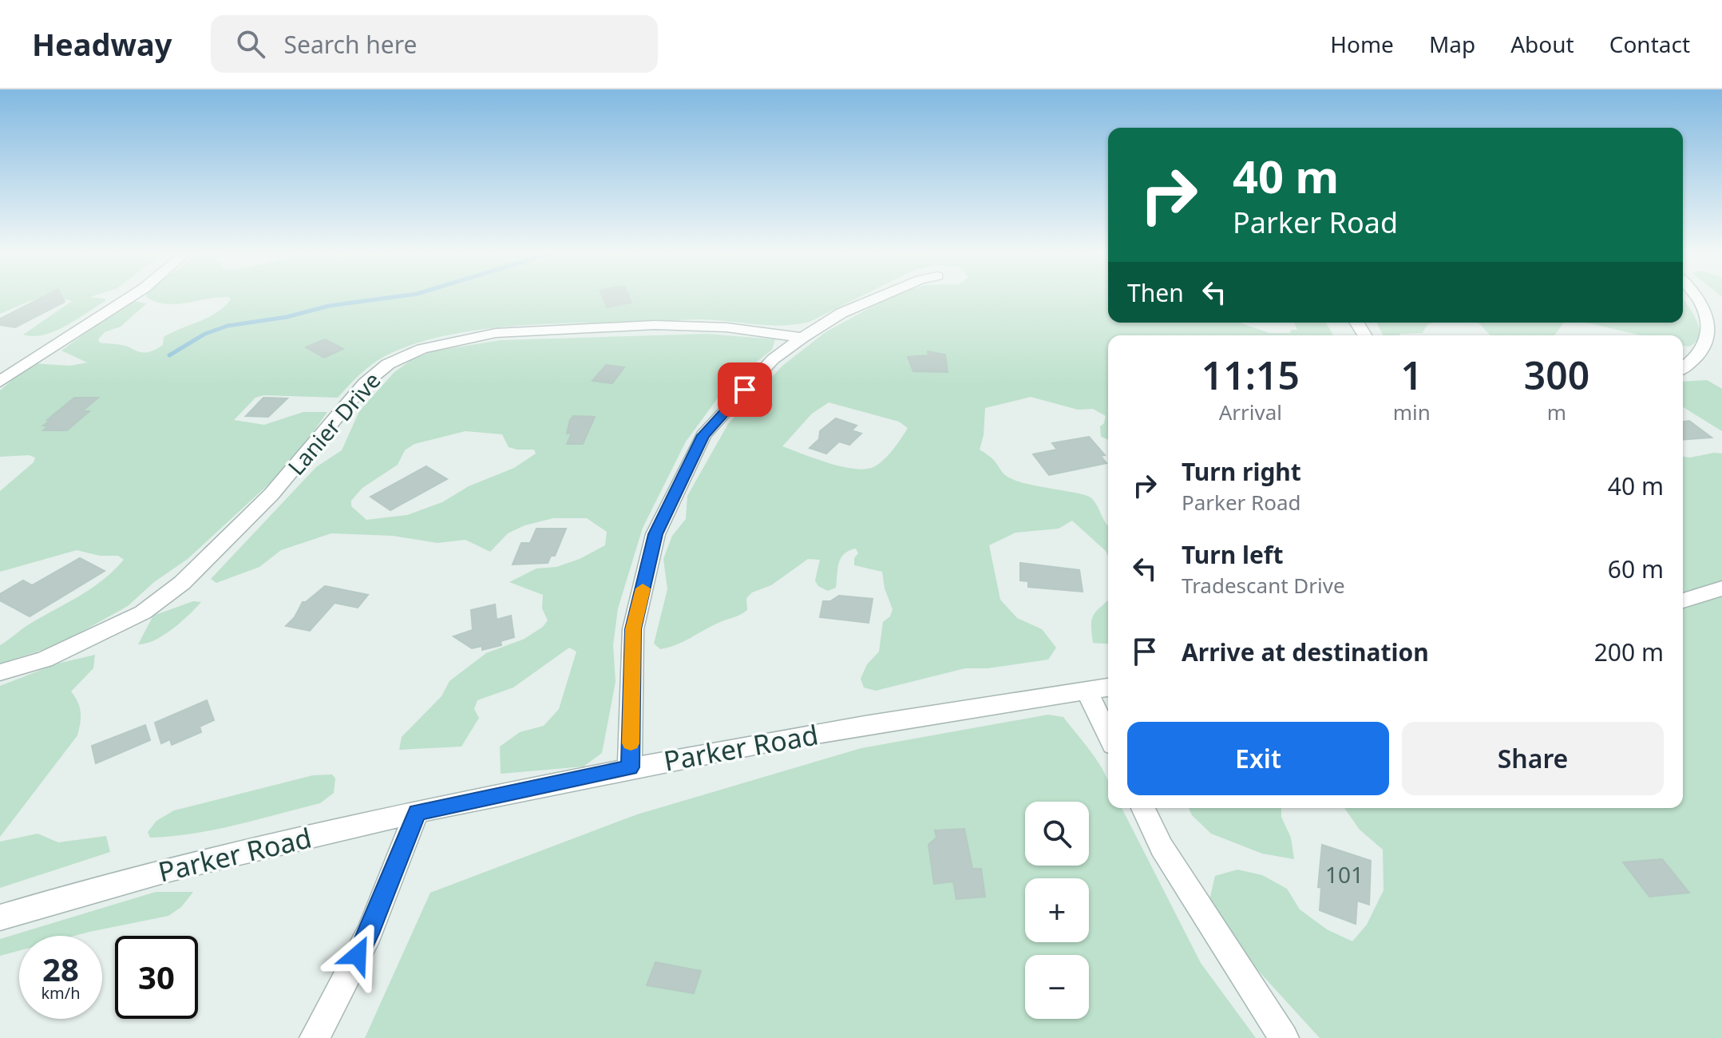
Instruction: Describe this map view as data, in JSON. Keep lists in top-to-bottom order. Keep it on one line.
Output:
{"streets":{"street":["Lanier Drive","Parker Road"]},"house_numbers":["101"],"page":{"header":"Headway","search":"Search here","nav":["Home","Map","About","Contact"],"turn":["40 m","Parker Road"],"then":"Then","eta":["11:15","Arrival","1","min","300","m"],"list":[{"name":"Turn right","note":"Parker Road","value":"40 m"},{"name":"Turn left","note":"Tradescant Drive","value":"60 m"},{"name":"Arrive at destination","value":"200 m"}],"buttons":["Exit","Share"],"map_buttons":["+","−"],"speed":"28 km/h","limit":"30"}}
